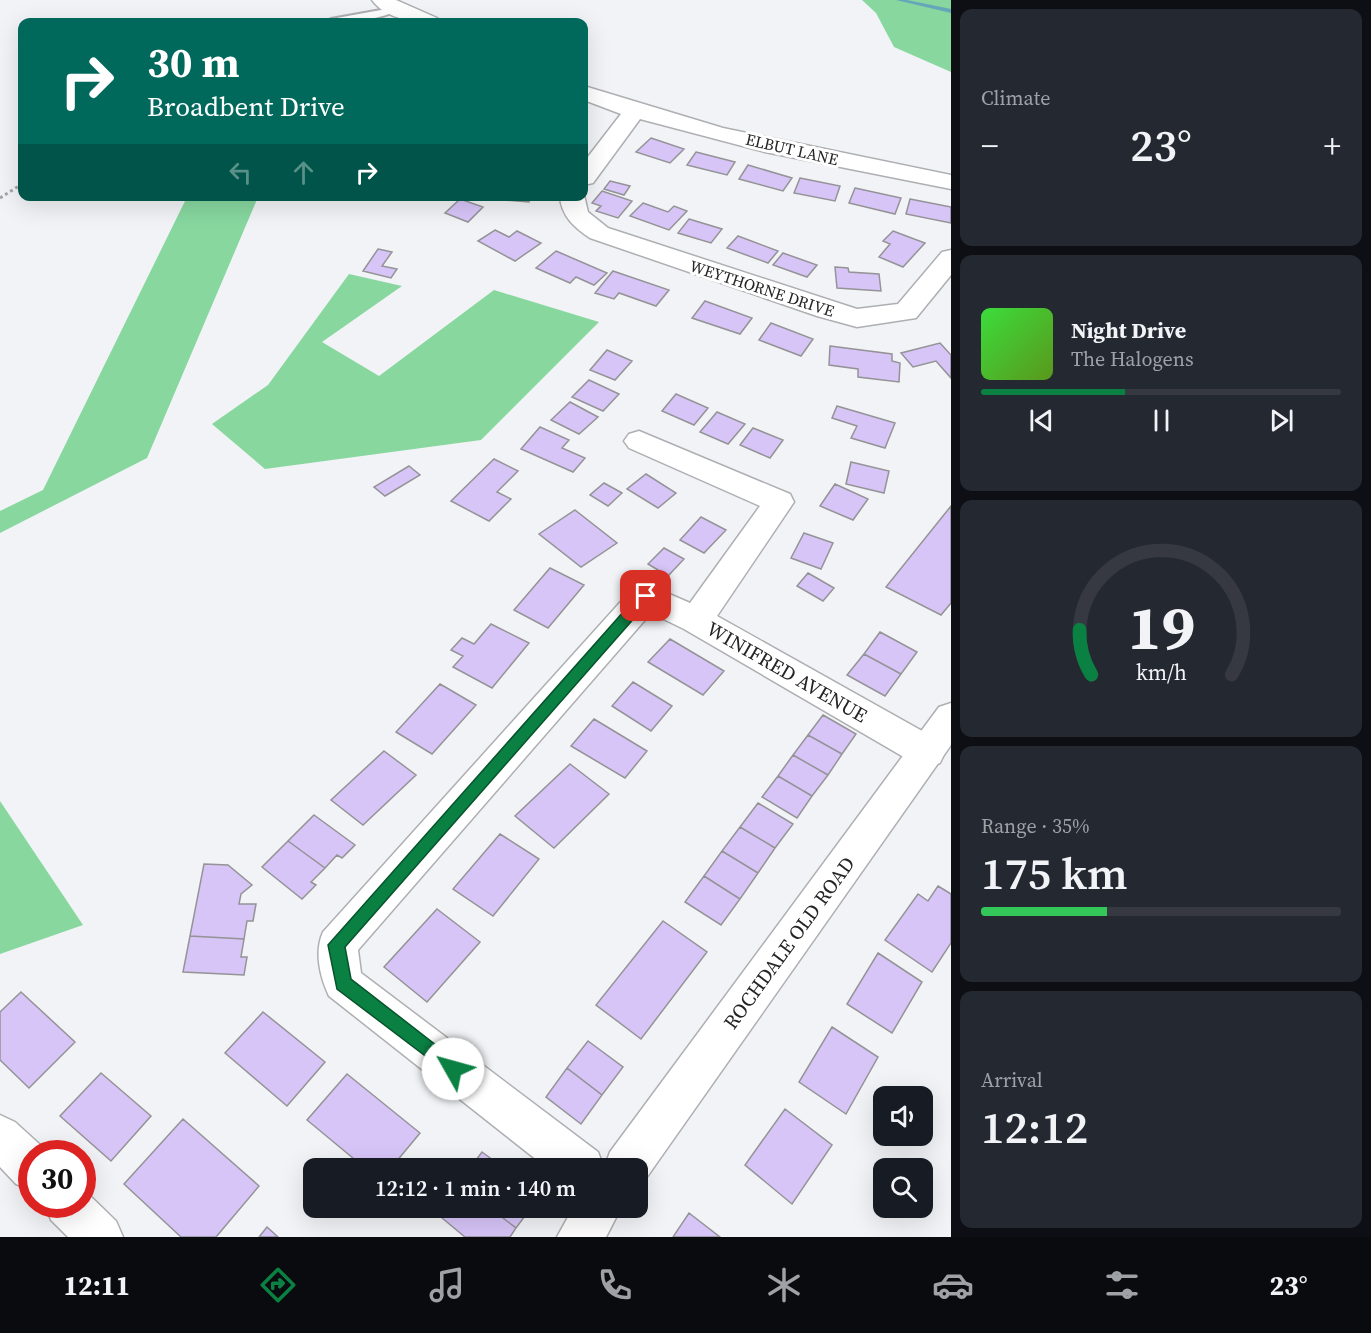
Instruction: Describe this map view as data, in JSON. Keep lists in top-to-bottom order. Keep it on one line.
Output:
{"streets":{"street":["ELBUT LANE","WEYTHORNE DRIVE","WINIFRED AVENUE","ROCHDALE OLD ROAD"]},"crossings":[["WINIFRED AVENUE","ROCHDALE OLD ROAD"]],"page":{"tile":["Climate",["Range · 35%","175 km"],["Arrival","12:12"]],"turn":["30 m","Broadbent Drive"],"heat":["−","23°","+"],"song":["Night Drive","The Halogens"],"limit":"30","trip":"12:12 · 1 min · 140 m","tabs":["12:11","23°"],"gauge":["19","km/h"]}}
